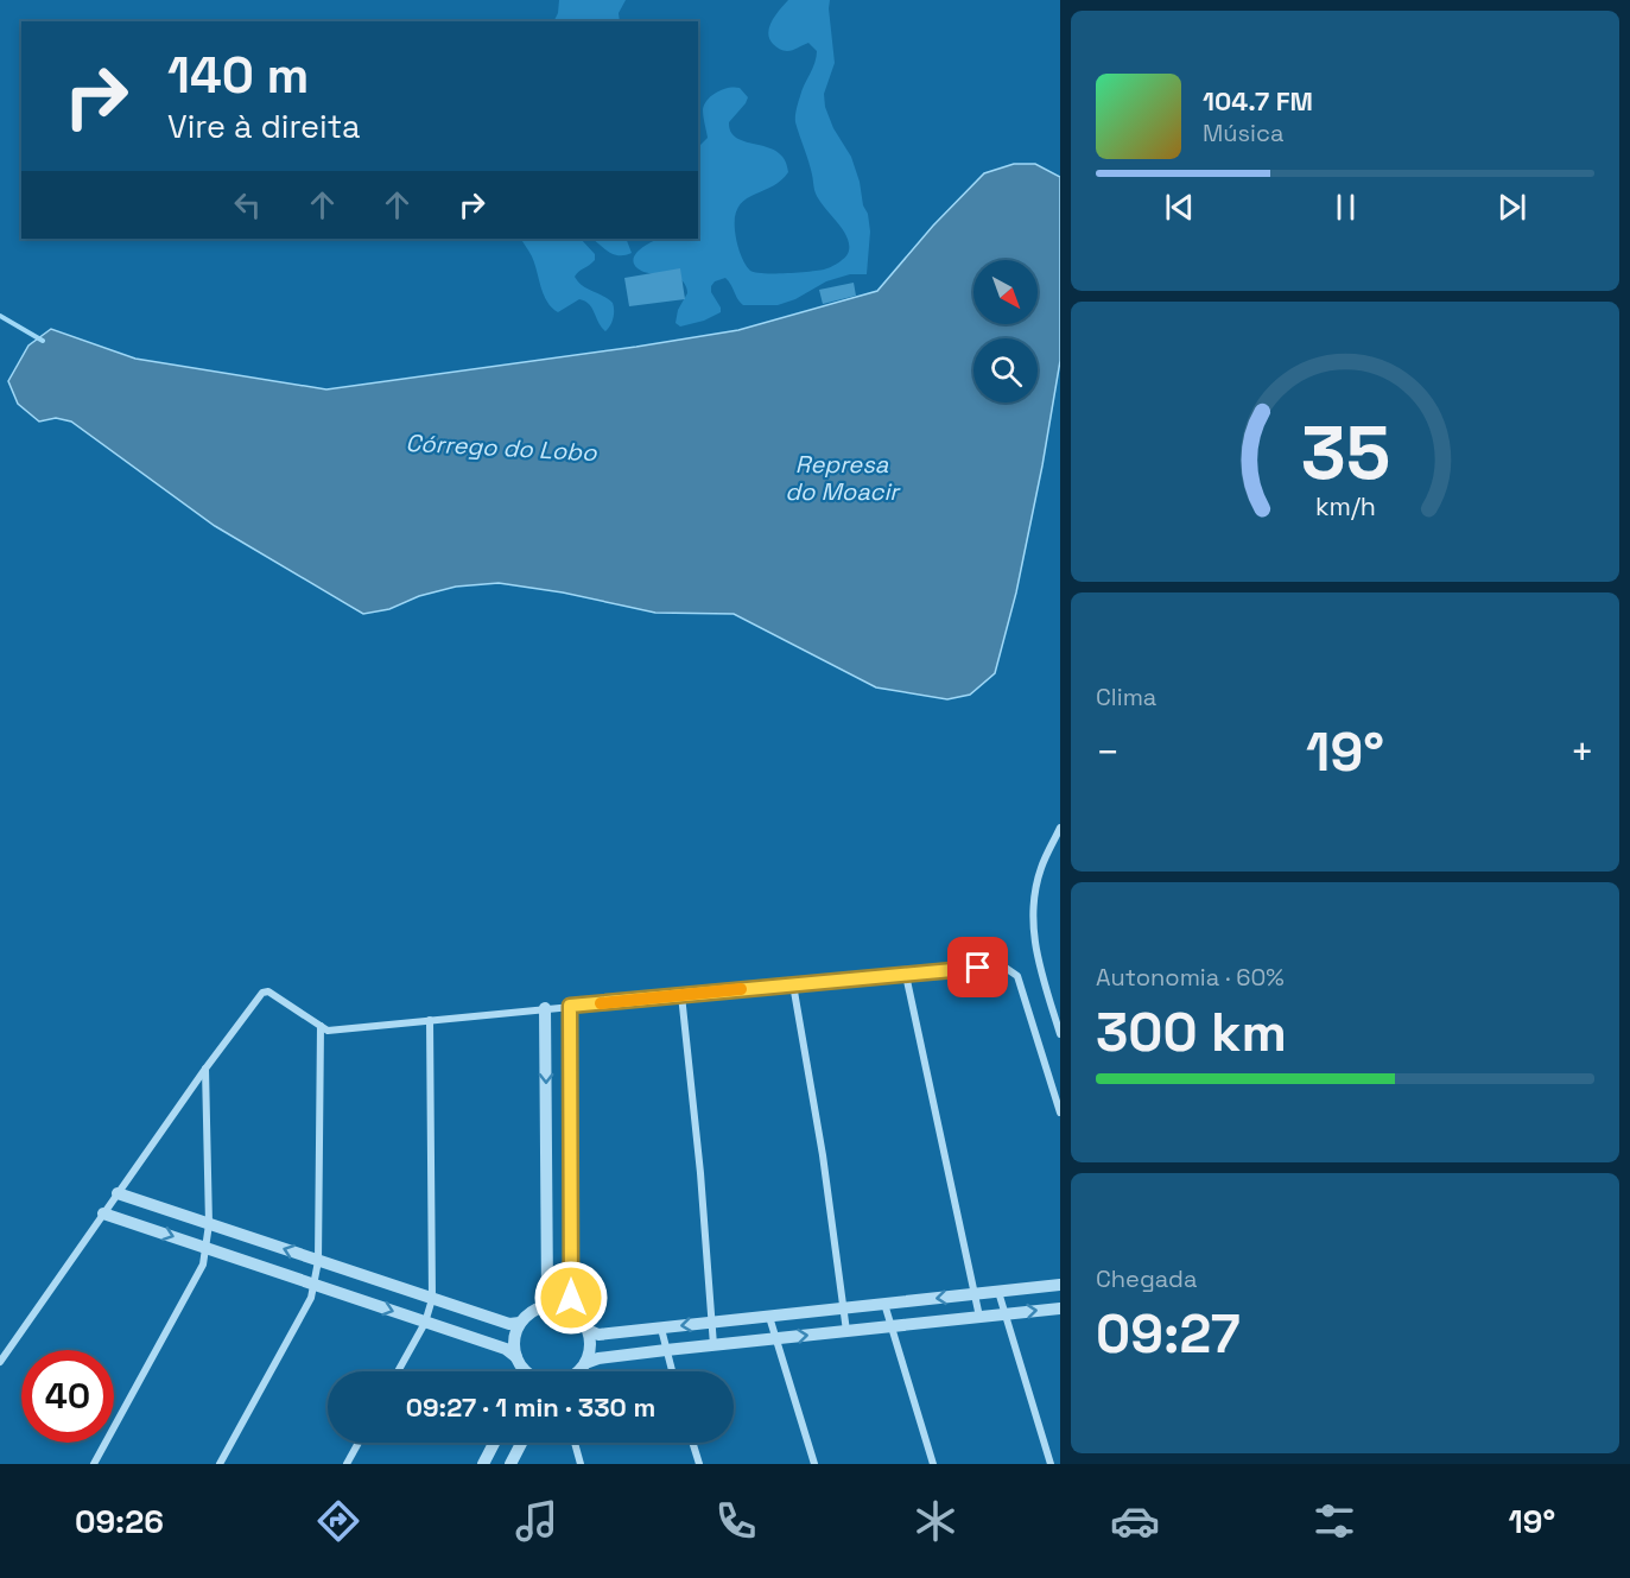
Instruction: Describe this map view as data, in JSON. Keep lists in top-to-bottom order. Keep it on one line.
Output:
{"water":["Córrego do Lobo","Represa do Moacir"],"north":"bottom right","page":{"turn":["140 m","Vire à direita"],"song":["104.7 FM","Música"],"tile":["Clima",["Autonomia · 60%","300 km"],["Chegada","09:27"]],"heat":["−","19°","+"],"limit":"40","trip":"09:27 · 1 min · 330 m","tabs":["09:26","19°"],"gauge":["35","km/h"]}}
